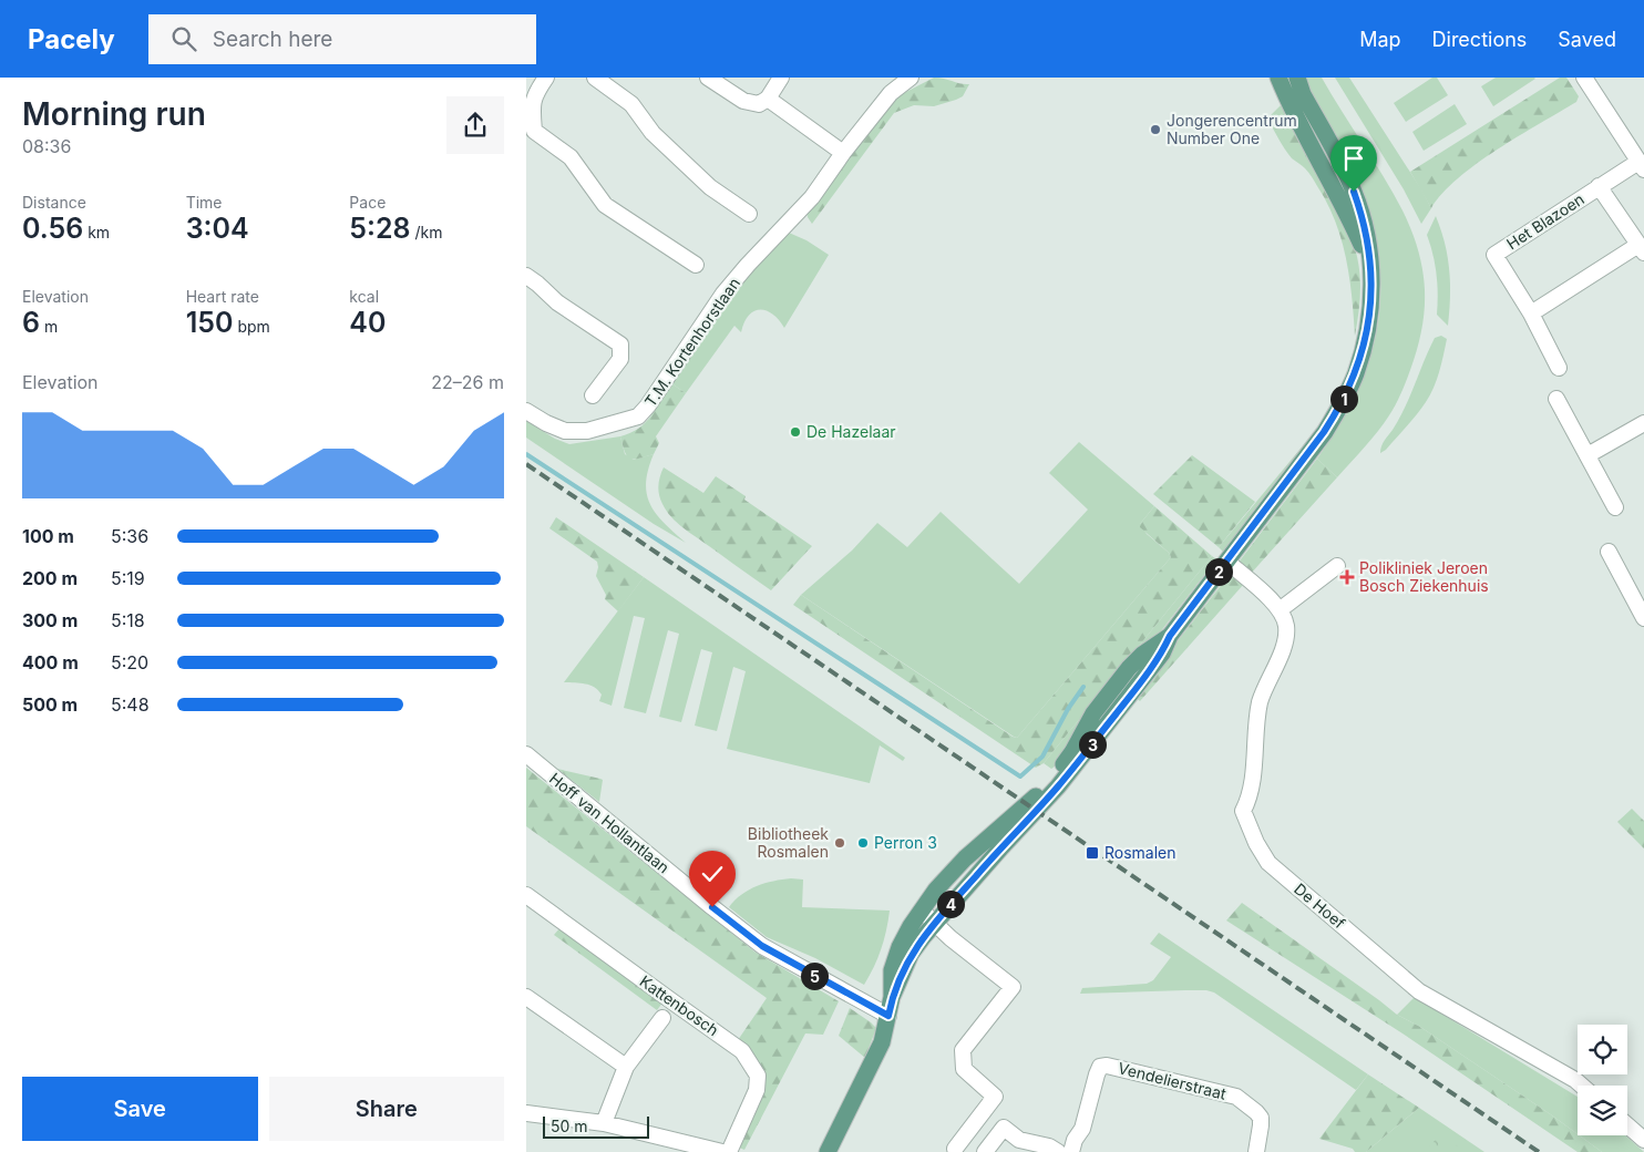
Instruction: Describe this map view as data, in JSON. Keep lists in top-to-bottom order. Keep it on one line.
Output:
{"streets":{"street":["Het Blazoen","T.M. Kortenhorstlaan","Hoff van Hollantlaan","De Hoef","Kattenbosch","Vendelierstraat"]},"places":{"other":["Jongerencentrum Number One","De Hazelaar","Bibliotheek Rosmalen","Perron 3"],"health":["Polikliniek Jeroen Bosch Ziekenhuis"],"transit":["Rosmalen"]},"scale_bar":"50 m","page":{"header":"Pacely","search":"Search here","nav":["Map","Directions","Saved"],"heading":["Morning run","08:36"],"stats":[["Distance","0.56 km"],["Time","3:04"],["Pace","5:28 /km"],["Elevation","6 m"],["Heart rate","150 bpm"],["kcal","40"]],"chart":["Elevation","22–26 m"],"pins":["1","2","3","4","5"],"list":[{"name":"100 m","note":"5:36"},{"name":"200 m","note":"5:19"},{"name":"300 m","note":"5:18"},{"name":"400 m","note":"5:20"},{"name":"500 m","note":"5:48"}],"buttons":["Save","Share"],"scale":"50 m"}}
